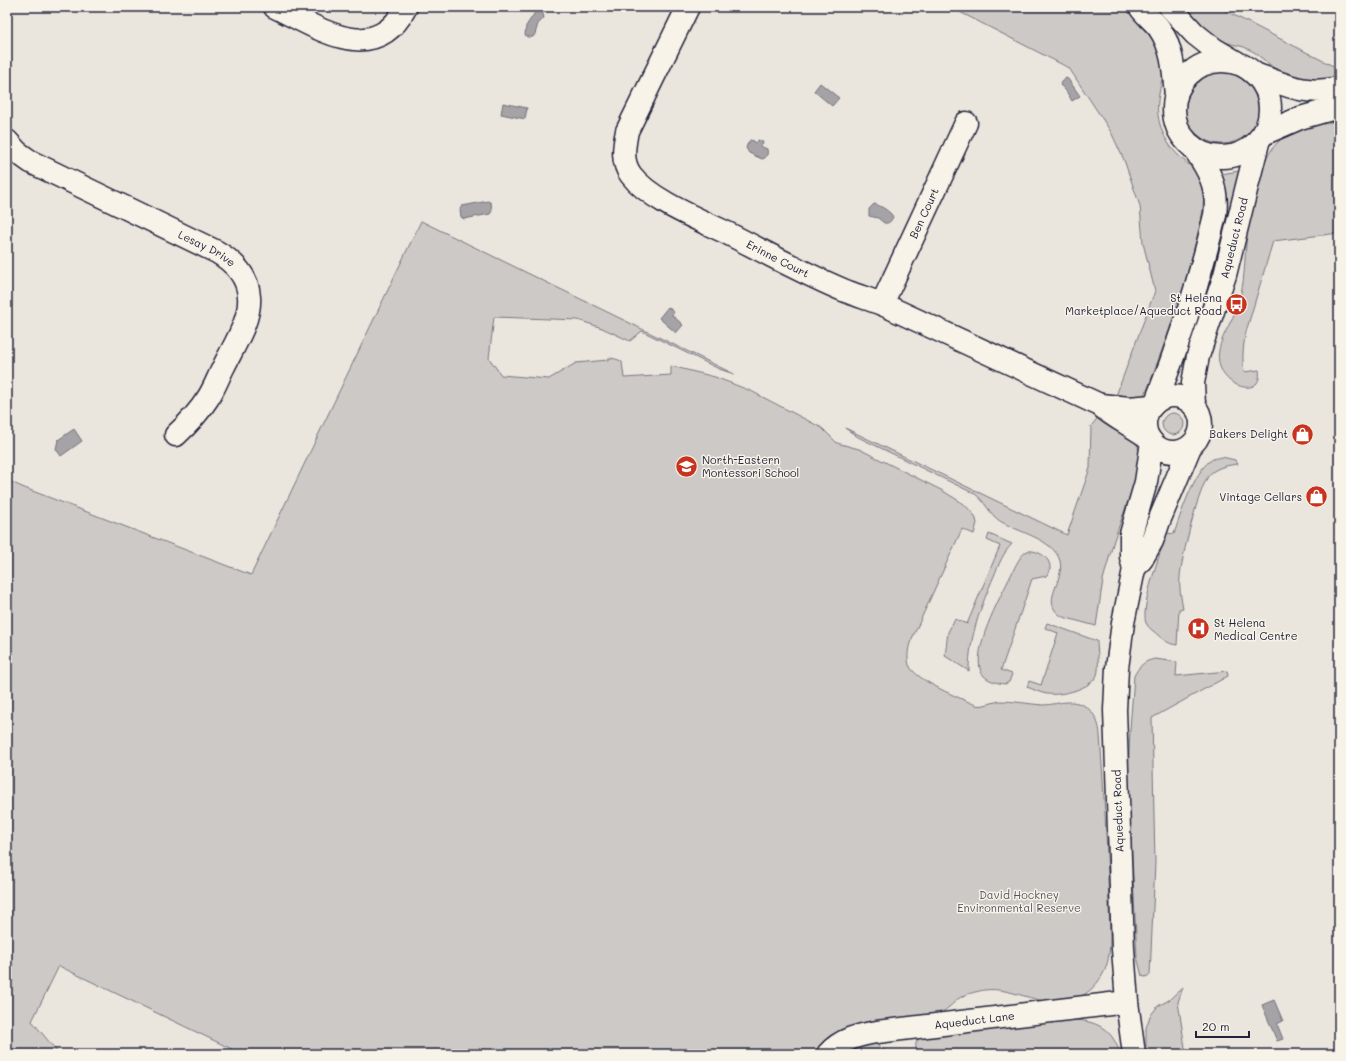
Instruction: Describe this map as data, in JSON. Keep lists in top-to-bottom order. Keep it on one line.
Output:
{"streets":{"main road":["Ben Court","Aqueduct Road","Lesay Drive","Erinne Court","Aqueduct Lane"]},"crossings":[["Ben Court","Erinne Court"],["Aqueduct Road","Erinne Court"],["Aqueduct Road","Aqueduct Lane"]],"parks":["David Hockney Environmental Reserve"],"places":{"bus stop":["St Helena Marketplace/Aqueduct Road"],"shop":["Bakers Delight","Vintage Cellars"],"school or university":["North-Eastern Montessori School"],"hospital":["St Helena Medical Centre"]},"scale_bar":"20 m"}
